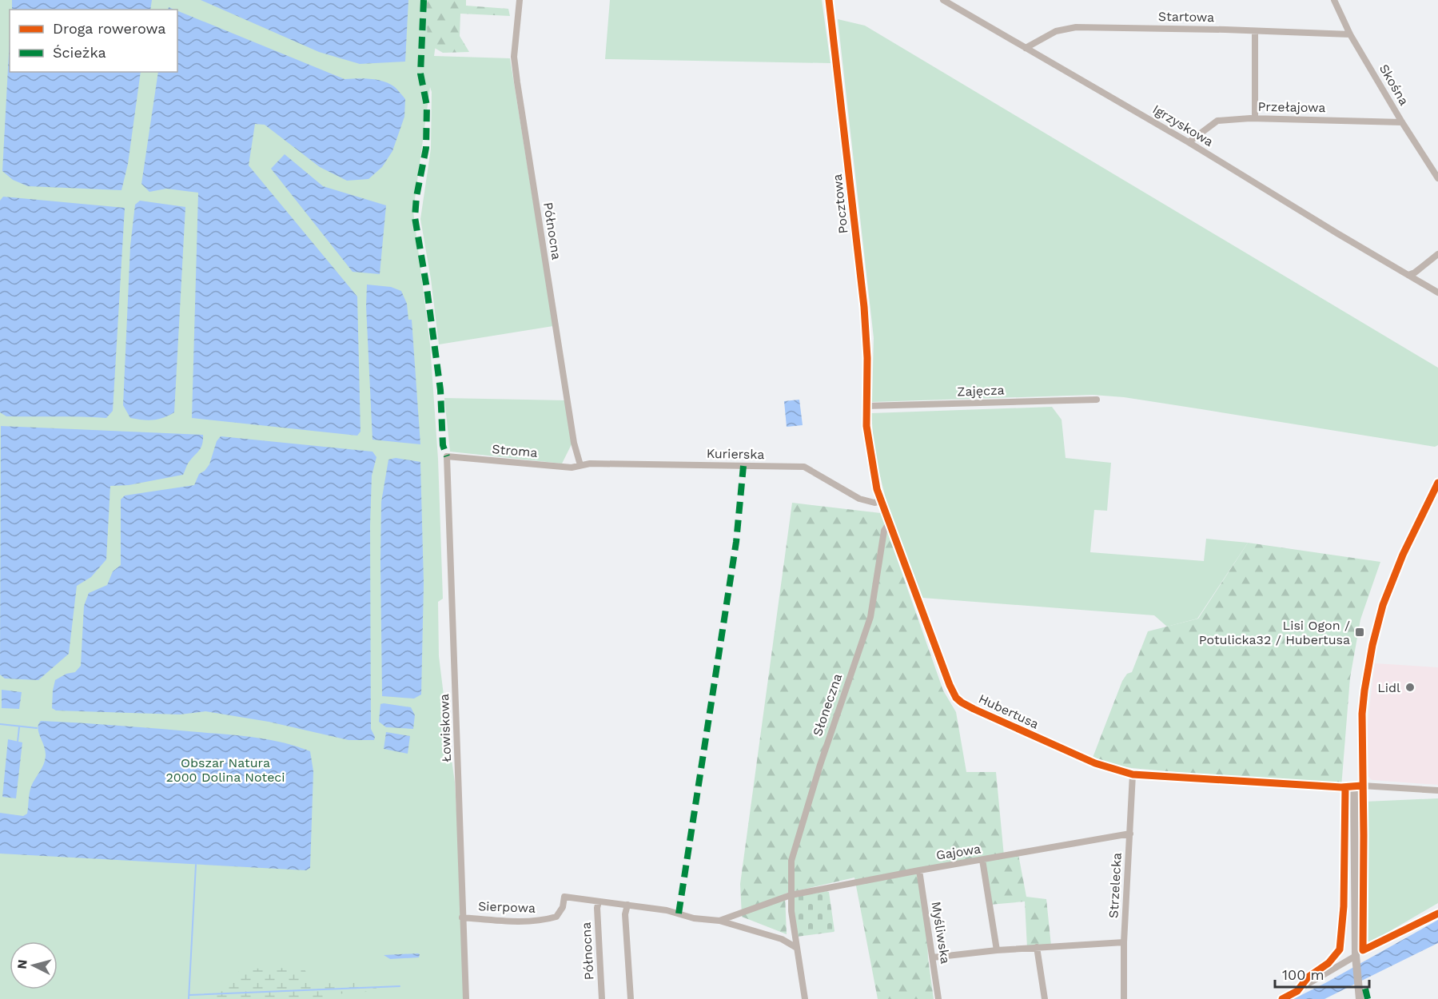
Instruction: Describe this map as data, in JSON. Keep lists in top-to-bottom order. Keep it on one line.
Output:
{"streets":{"street":["Startowa","Skośna","Przełajowa","Igrzyskowa","Pocztowa","Północna","Zajęcza","Stroma","Kurierska","Słoneczna","Hubertusa","Łowiskowa","Gajowa","Strzelecka","Sierpowa","Myśliwska"]},"crossings":[["Startowa","Skośna"],["Startowa","Igrzyskowa"],["Skośna","Przełajowa"],["Przełajowa","Igrzyskowa"],["Pocztowa","Zajęcza"],["Pocztowa","Hubertusa"],["Północna","Stroma"],["Północna","Kurierska"],["Północna","Sierpowa"],["Zajęcza","Hubertusa"],["Stroma","Kurierska"],["Stroma","Łowiskowa"],["Kurierska","Hubertusa"],["Słoneczna","Hubertusa"],["Słoneczna","Gajowa"],["Hubertusa","Strzelecka"],["Łowiskowa","Sierpowa"],["Gajowa","Strzelecka"],["Gajowa","Myśliwska"]],"parks":["Obszar Natura 2000 Dolina Noteci"],"places":{"transit":["Lisi Ogon / Potulicka32 / Hubertusa"],"other":["Lidl"]},"legend":["Droga rowerowa","Ścieżka"],"scale_bar":"100 m","north":"left"}
